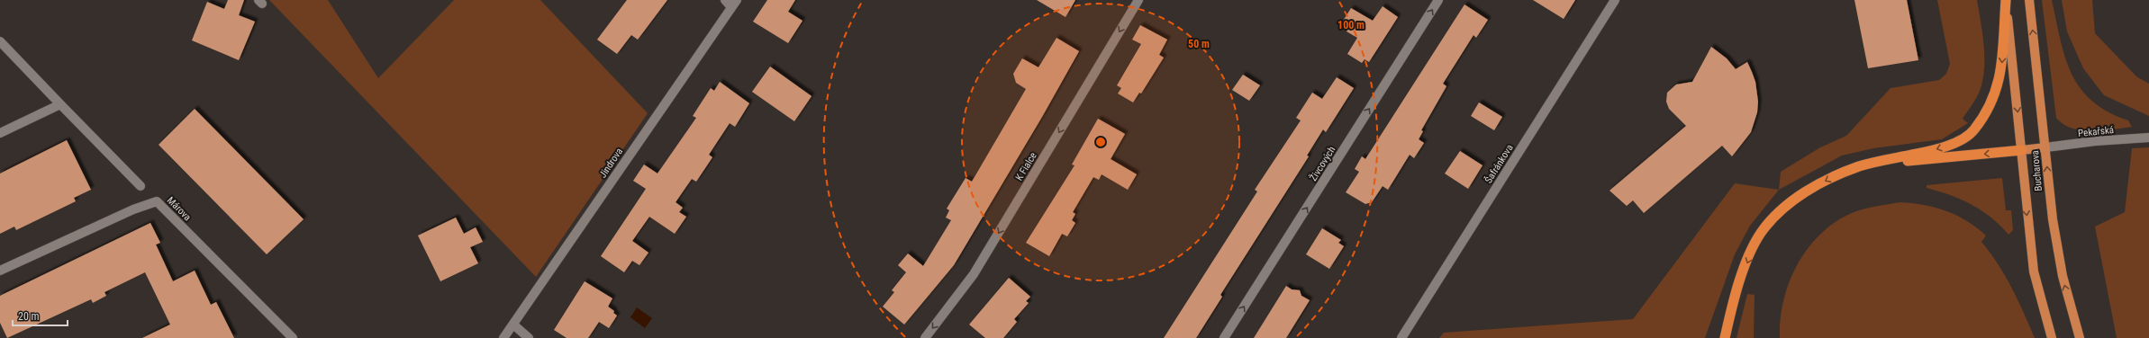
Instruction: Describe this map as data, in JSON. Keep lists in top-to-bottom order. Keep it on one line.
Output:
{"streets":{"main road":["Bucharova"],"street":["Pekařská","Jindrova","Živcových","Šafránkova","K Fialce","Márova"]},"crossings":[["Pekařská","Bucharova"]],"one_way":["Živcových","K Fialce"],"scale_bar":"20 m","rings":["100 m","50 m"]}
